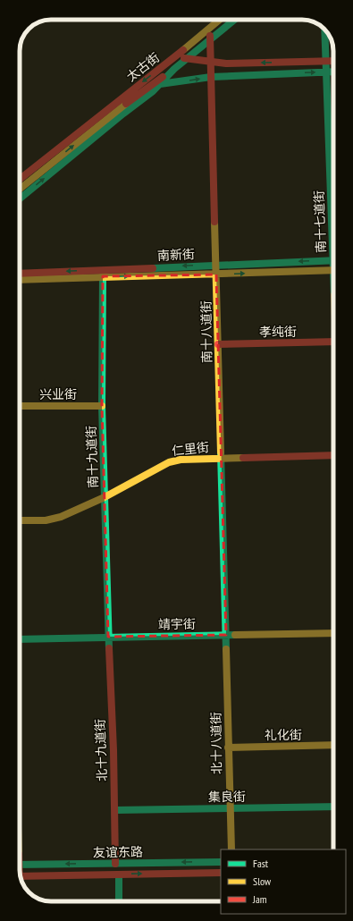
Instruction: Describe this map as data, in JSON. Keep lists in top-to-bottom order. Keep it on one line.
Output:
{"streets":{"main road":["太古街","南十七道街","南新街","南十八道街","孝纯街","兴业街","仁里街","南十九道街","靖宇街","礼化街","北十八道街","北十九道街","集良街","友谊东路"]},"crossings":[["太古街","南十七道街"],["太古街","南十八道街"],["南新街","南十八道街"],["南新街","南十九道街"],["南十八道街","孝纯街"],["南十八道街","仁里街"],["南十八道街","靖宇街"],["南十八道街","北十八道街"],["兴业街","南十九道街"],["仁里街","南十九道街"],["南十九道街","靖宇街"],["南十九道街","北十九道街"],["靖宇街","北十八道街"],["靖宇街","北十九道街"],["礼化街","北十八道街"],["北十八道街","集良街"],["北十九道街","集良街"],["北十九道街","友谊东路"]],"legend":["Fast","Slow","Jam"]}
